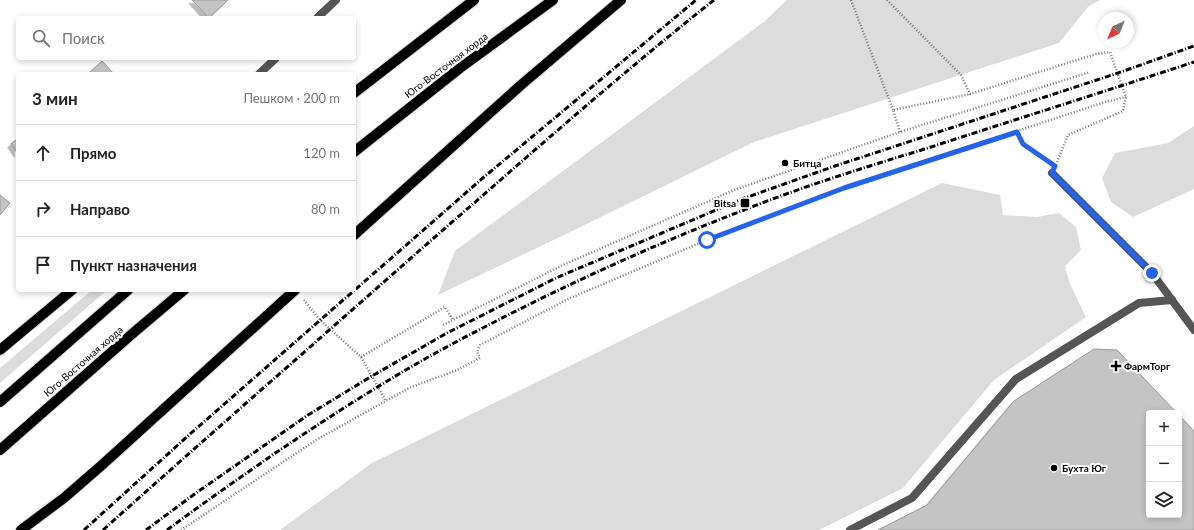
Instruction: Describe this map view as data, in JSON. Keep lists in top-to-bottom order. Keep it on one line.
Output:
{"streets":{"main road":["Юго-Восточная хорда"]},"places":{"other":["Битца","Бухта Юг"],"transit":["Bitsa"],"health":["ФармТорг"]},"north":"bottom left","page":{"search":"Поиск","heading":["3 мин","Пешком · 200 m"],"list":[["Прямо","120 m"],["Направо","80 m"],"Пункт назначения"],"map_buttons":["+","−"]}}
